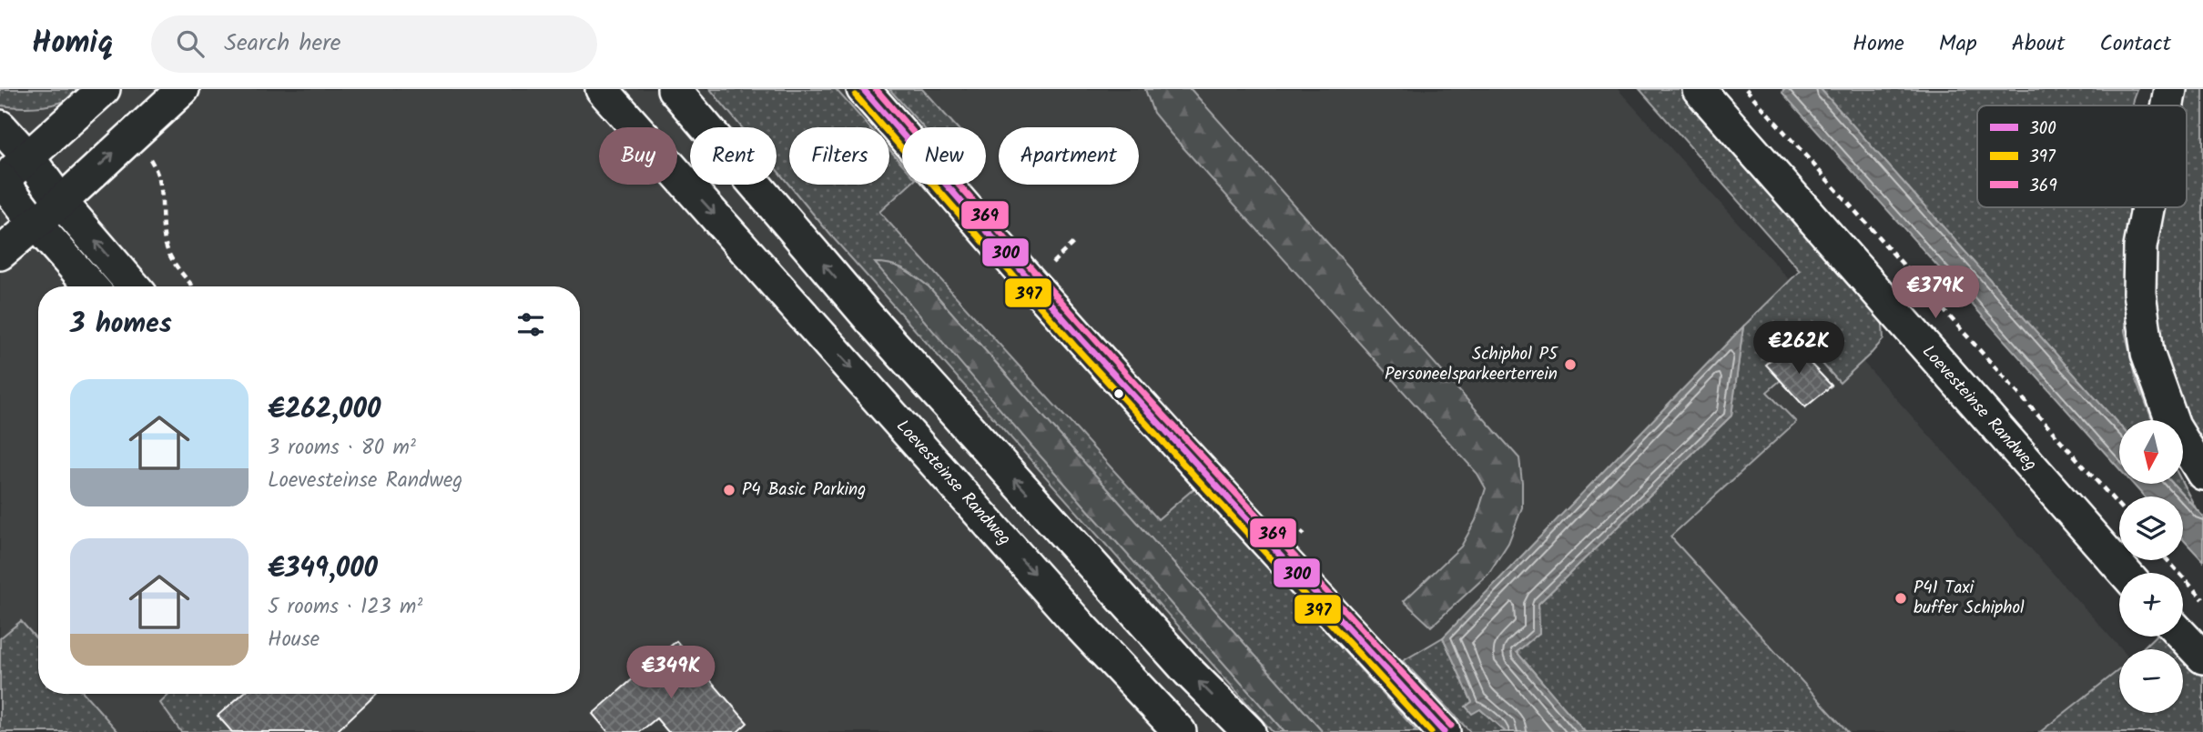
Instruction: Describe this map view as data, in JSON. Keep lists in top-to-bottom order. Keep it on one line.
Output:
{"streets":{"street":["Loevesteinse Randweg"]},"places":["Schiphol P5 Personeelsparkeerterrein","P4 Basic Parking","P41 Taxi buffer Schiphol"],"lines":["transit line 300","transit line 369","transit line 397"],"legend":["300","397","369"],"north":"bottom","page":{"header":"Homiq","search":"Search here","nav":["Home","Map","About","Contact"],"chip":["Buy","Rent","Filters","New","Apartment"],"price":["€379K","€262K","€349K"],"heading":"3 homes","list":[{"name":"€262,000","note":"3 rooms · 80 m² · Loevesteinse Randweg"},{"name":"€349,000","note":"5 rooms · 123 m² · House"}],"map_buttons":["+","−"]}}
